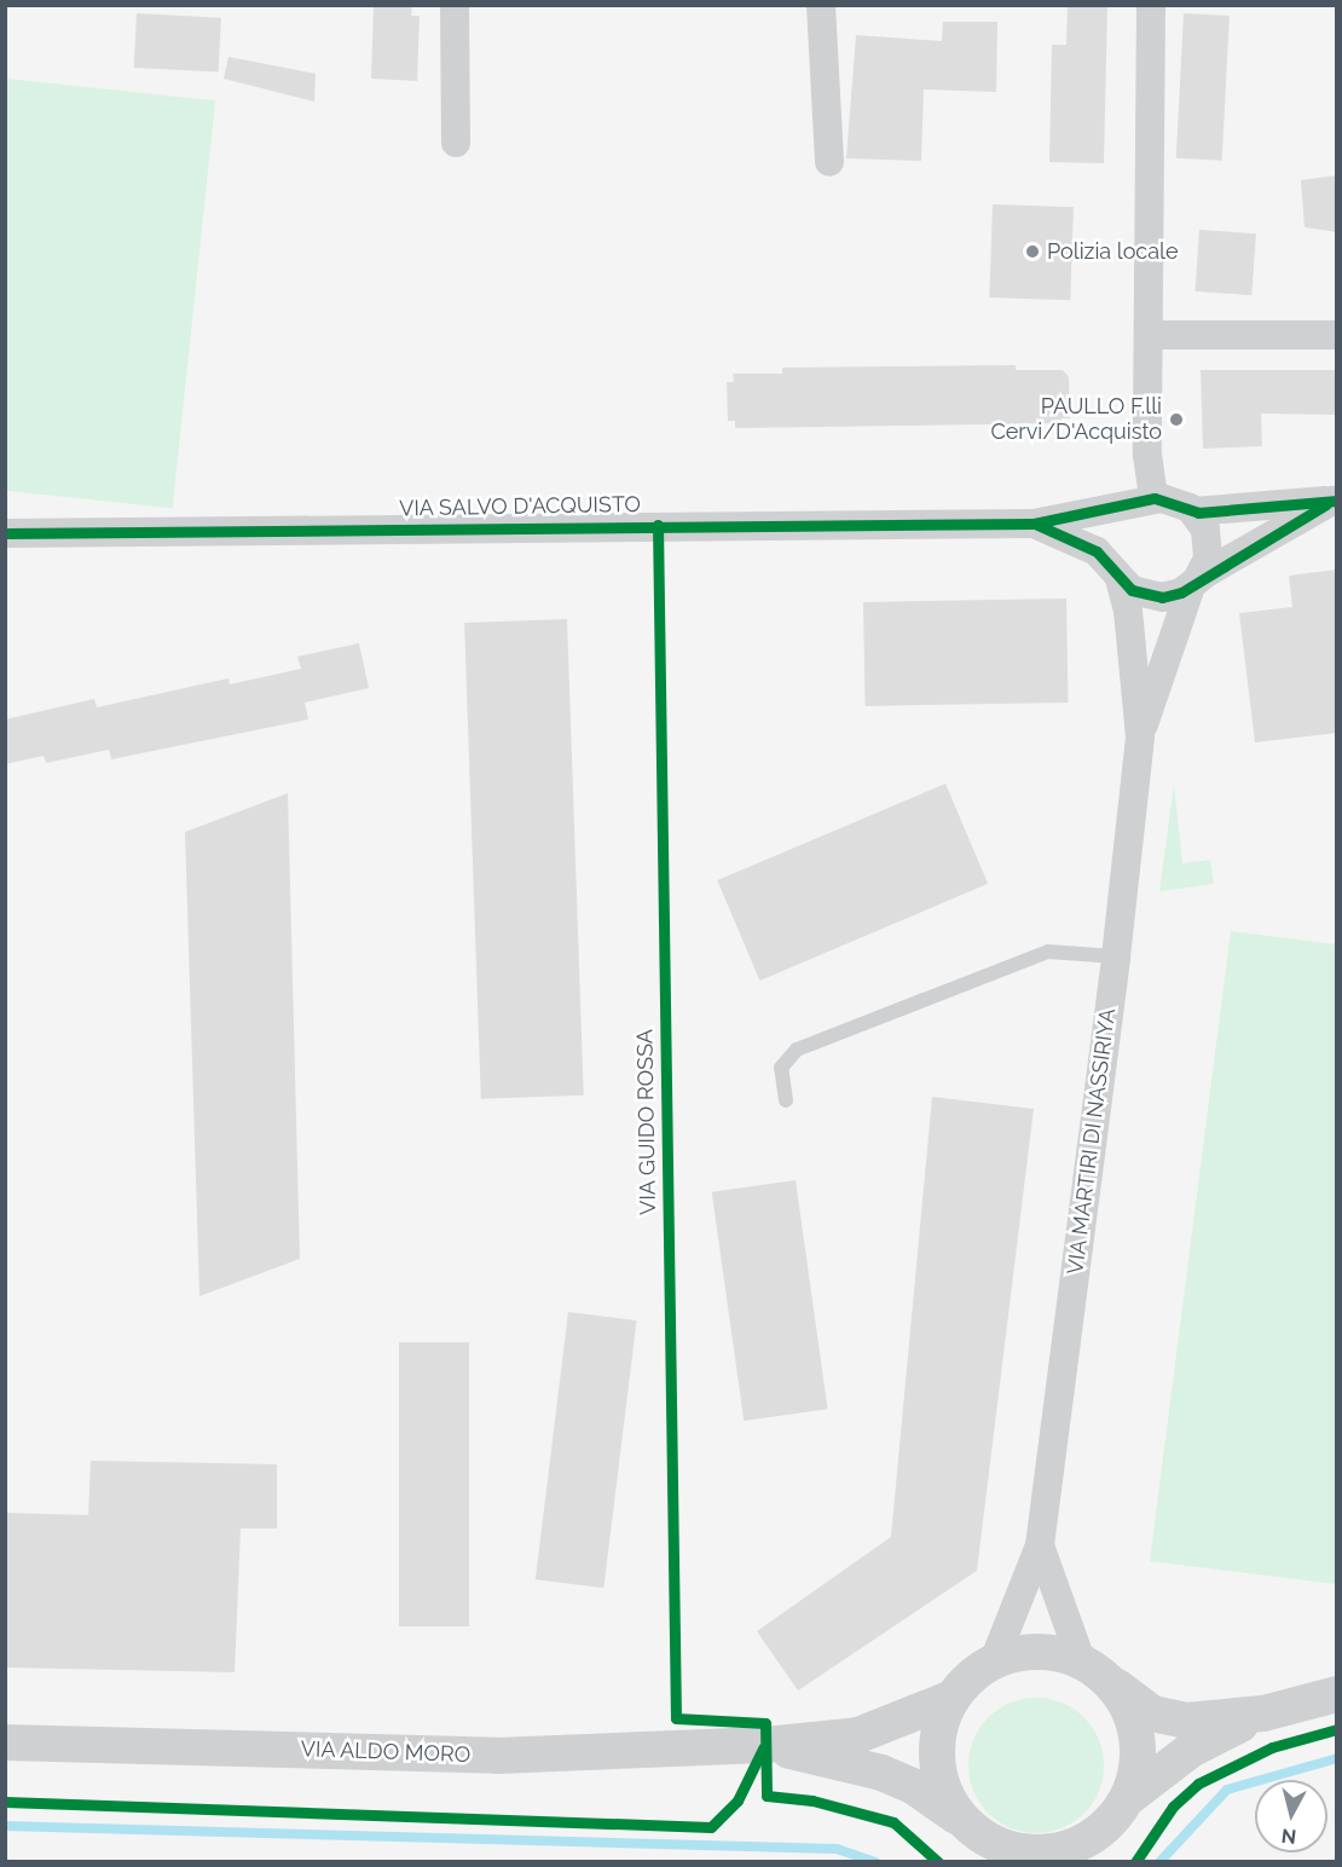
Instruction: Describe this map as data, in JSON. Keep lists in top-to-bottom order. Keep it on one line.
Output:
{"streets":{"street":["VIA SALVO D'ACQUISTO","VIA MARTIRI DI NASSIRIYA","VIA ALDO MORO"],"cycle path":["VIA GUIDO ROSSA"]},"crossings":[["VIA MARTIRI DI NASSIRIYA","VIA ALDO MORO"]],"places":["Polizia locale","PAULLO F.lli Cervi/D'Acquisto"],"north":"bottom"}
